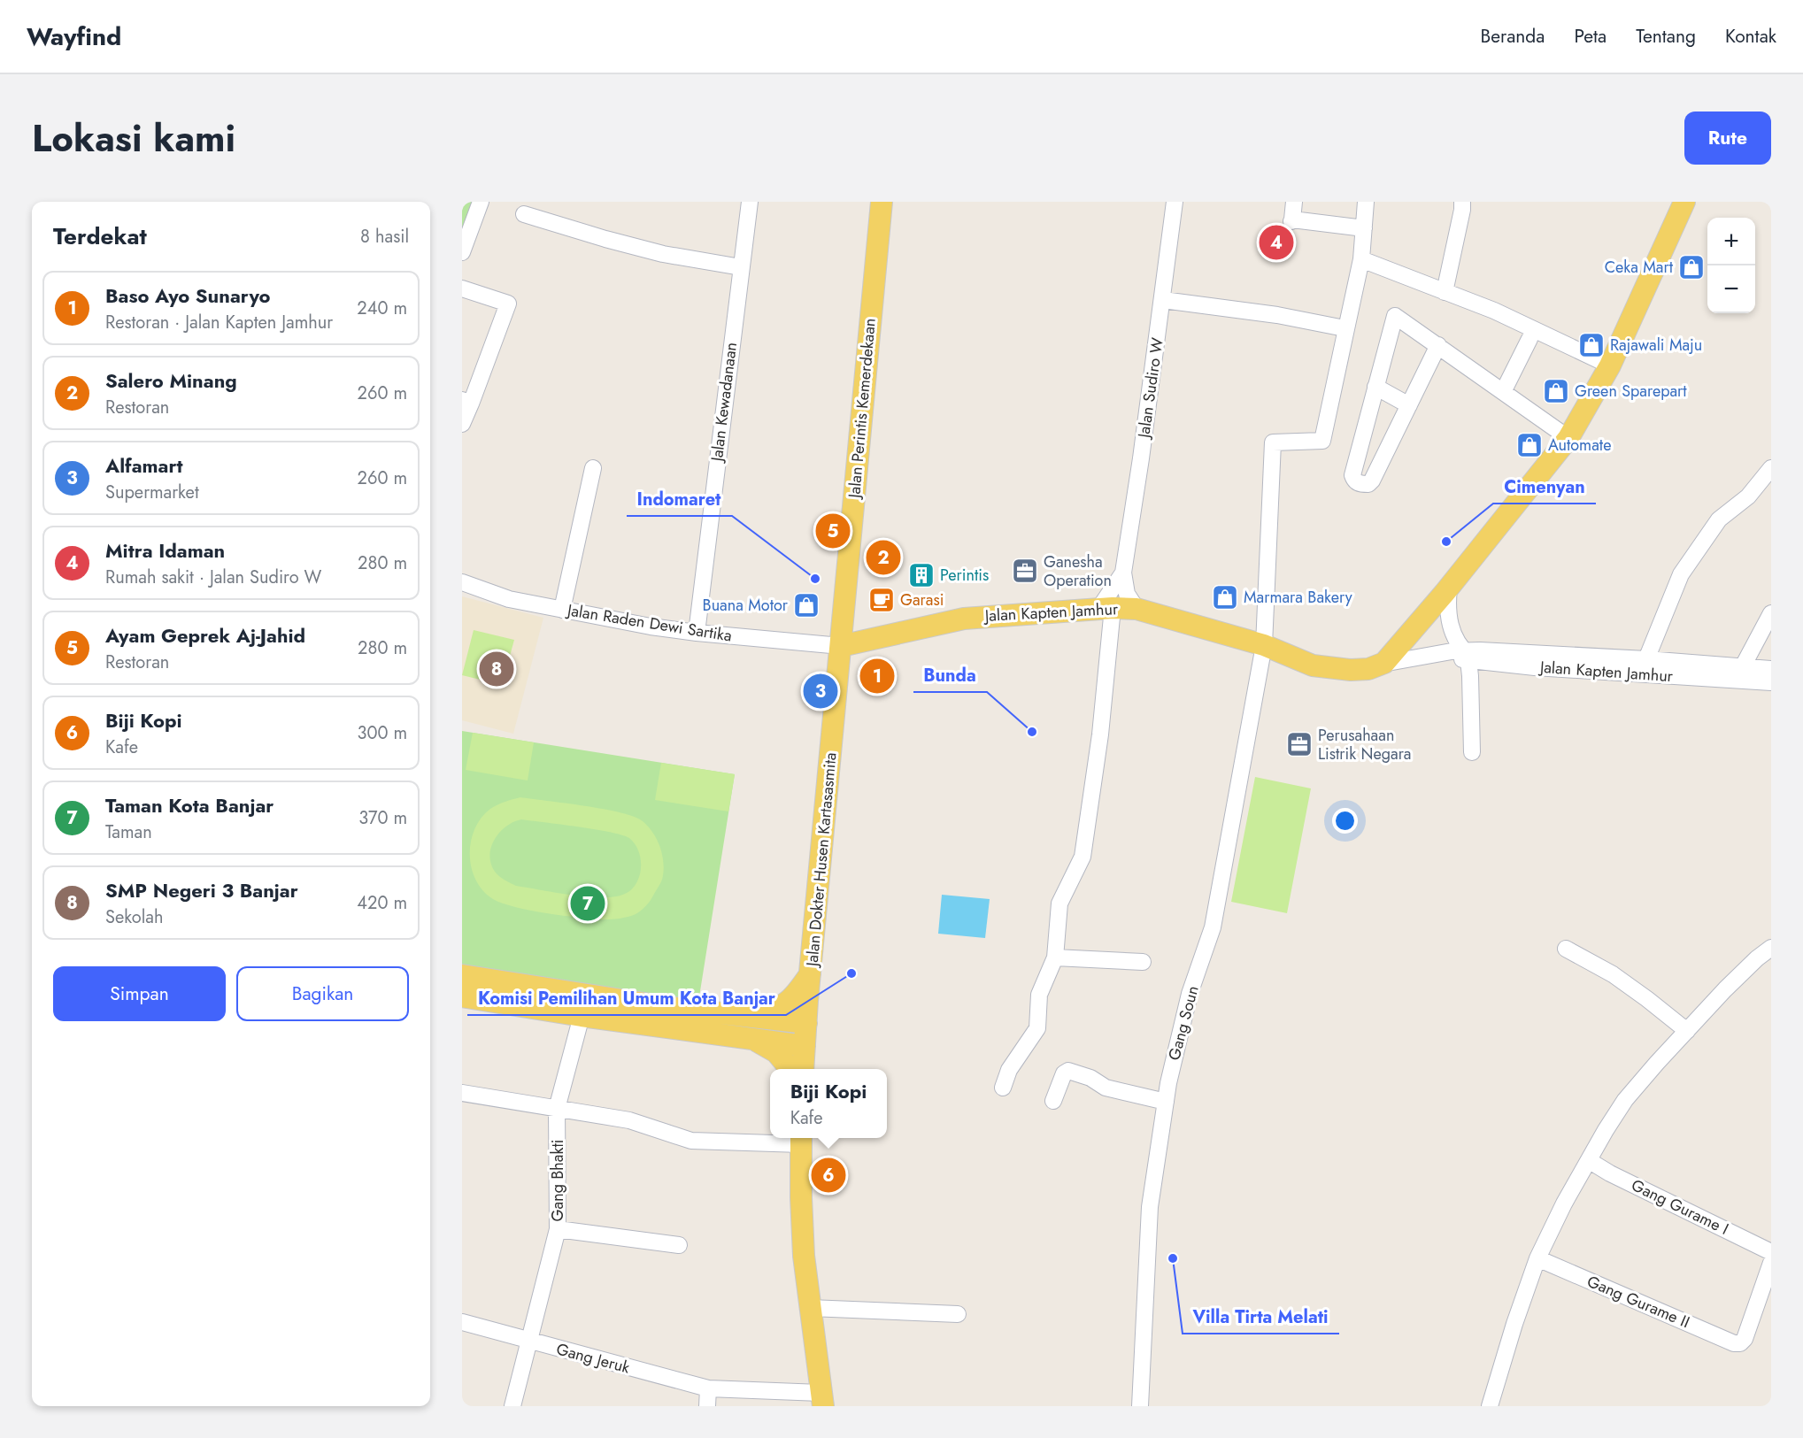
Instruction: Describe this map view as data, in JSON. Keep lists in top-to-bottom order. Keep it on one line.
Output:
{"streets":{"main road":["Jalan Perintis Kemerdekaan","Jalan Kapten Jamhur","Jalan Dokter Husen Kartasasmita"],"street":["Jalan Sudiro W","Jalan Kewadanaan","Jalan Raden Dewi Sartika","Gang Soun","Gang Bhakti","Gang Gurame I","Gang Gurame II","Gang Jeruk"]},"crossings":[["Jalan Kewadanaan","Jalan Raden Dewi Sartika"],["Jalan Perintis Kemerdekaan","Jalan Kapten Jamhur"],["Jalan Perintis Kemerdekaan","Jalan Raden Dewi Sartika"],["Jalan Perintis Kemerdekaan","Jalan Dokter Husen Kartasasmita"],["Jalan Kapten Jamhur","Jalan Raden Dewi Sartika"],["Jalan Kapten Jamhur","Jalan Dokter Husen Kartasasmita"],["Jalan Kapten Jamhur","Gang Soun"],["Jalan Raden Dewi Sartika","Jalan Dokter Husen Kartasasmita"],["Gang Bhakti","Gang Jeruk"]],"places":{"shop":["Ceka Mart","Rajawali Maju","Green Sparepart","Automate","Marmara Bakery","Buana Motor"],"other":["Cimenyan","Indomaret","Bunda","Komisi Pemilihan Umum Kota Banjar","Villa Tirta Melati"],"office":["Ganesha Operation","Perusahaan Listrik Negara"],"building":["Perintis"],"cafe":["Garasi"]},"page":{"header":"Wayfind","nav":["Beranda","Peta","Tentang","Kontak"],"title":"Lokasi kami","buttons":["Rute",["Simpan","Bagikan"]],"heading":["Terdekat","8 hasil"],"map_buttons":["+","−"],"pins":["4","5","2","8","1","3","7","6"],"list":[{"mark":"1","name":"Baso Ayo Sunaryo","note":"Restoran · Jalan Kapten Jamhur","value":"240 m"},{"mark":"2","name":"Salero Minang","note":"Restoran","value":"260 m"},{"mark":"3","name":"Alfamart","note":"Supermarket","value":"260 m"},{"mark":"4","name":"Mitra Idaman","note":"Rumah sakit · Jalan Sudiro W","value":"280 m"},{"mark":"5","name":"Ayam Geprek Aj-Jahid","note":"Restoran","value":"280 m"},{"mark":"6","name":"Biji Kopi","note":"Kafe","value":"300 m"},{"mark":"7","name":"Taman Kota Banjar","note":"Taman","value":"370 m"},{"mark":"8","name":"SMP Negeri 3 Banjar","note":"Sekolah","value":"420 m"}],"popup":["Biji Kopi","Kafe"]}}
